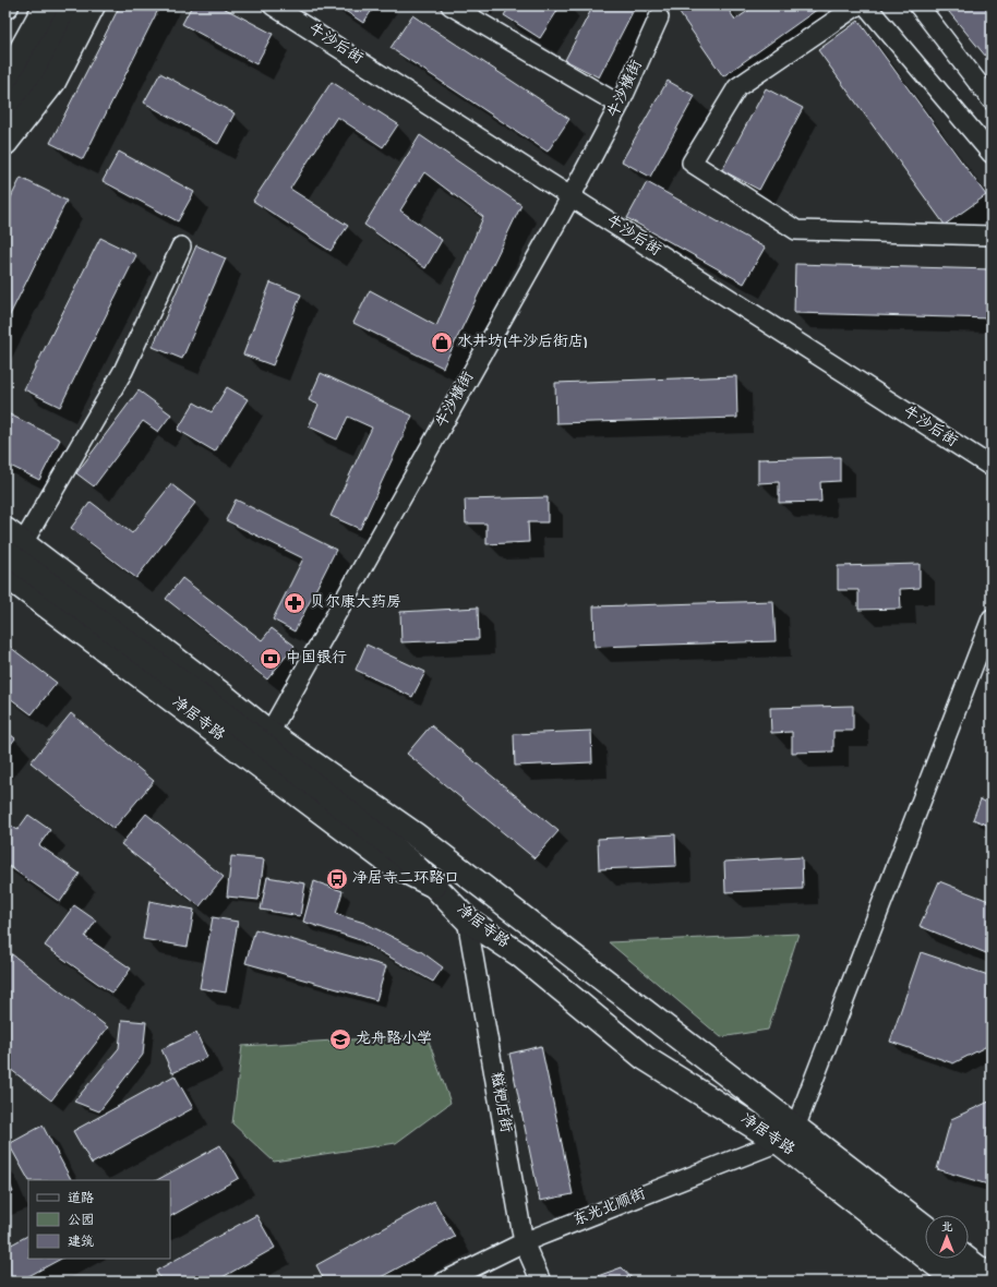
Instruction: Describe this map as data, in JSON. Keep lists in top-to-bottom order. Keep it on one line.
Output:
{"streets":{"main road":["净居寺路"],"street":["牛沙后街","牛沙横街","糍粑店街","东光北顺街"]},"crossings":[["牛沙后街","牛沙横街"],["牛沙横街","净居寺路"],["净居寺路","糍粑店街"],["净居寺路","东光北顺街"],["糍粑店街","东光北顺街"]],"places":{"shop":["水井坊(牛沙后街店)"],"pharmacy":["贝尔康大药房"],"bank":["中国银行"],"bus stop":["净居寺二环路口"],"school or university":["龙舟路小学"]},"legend":["道路","公园","建筑"],"north":"top"}
